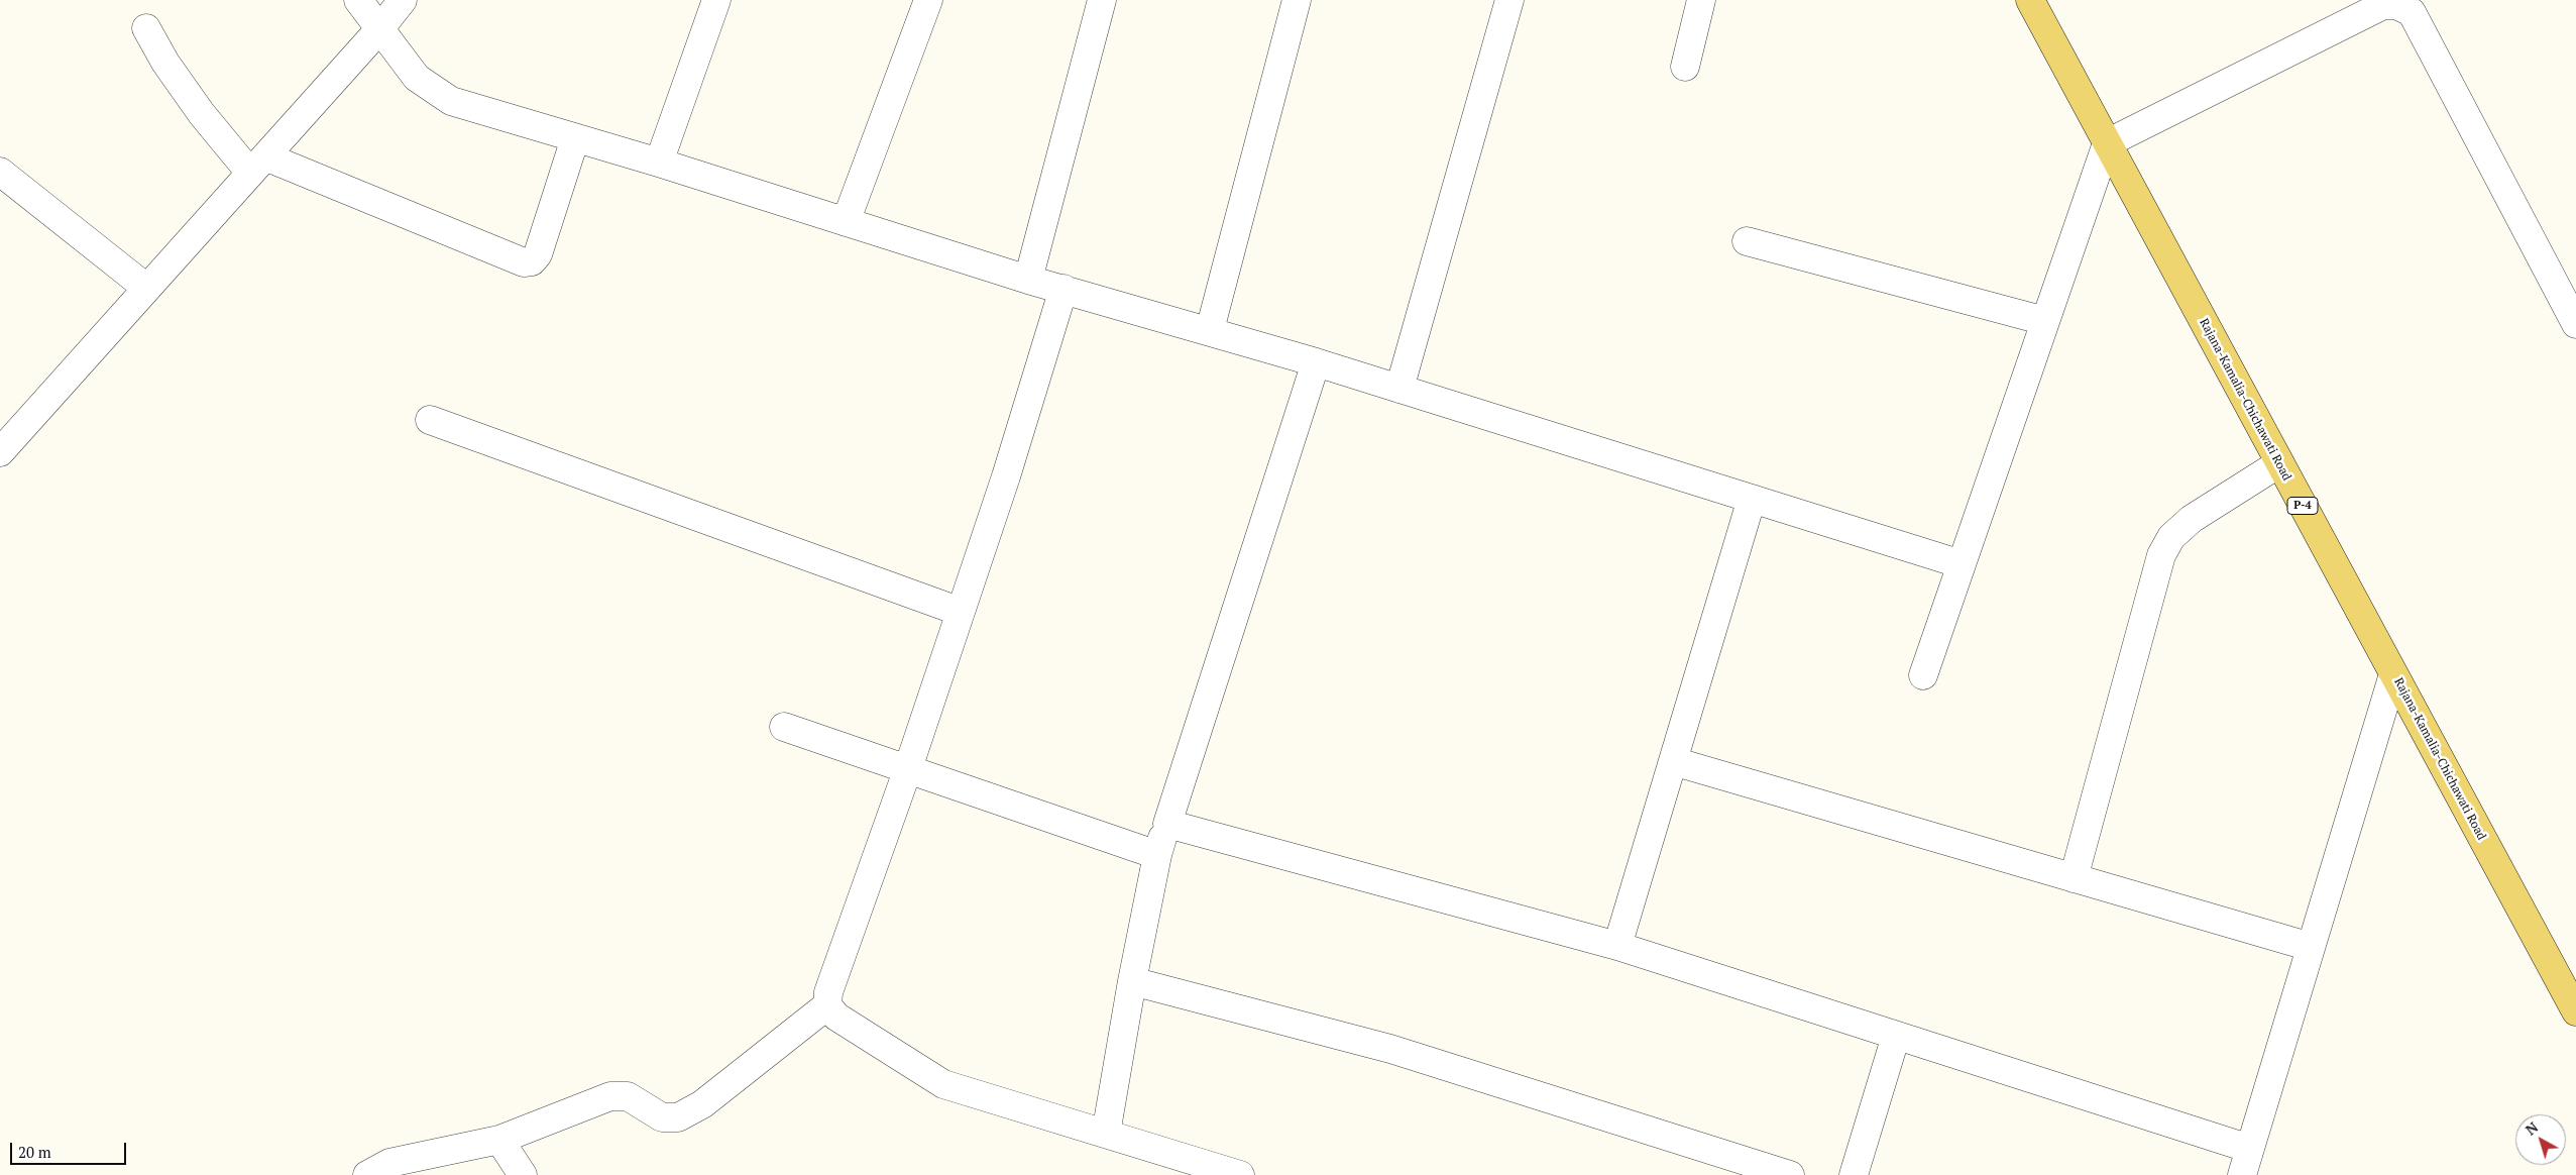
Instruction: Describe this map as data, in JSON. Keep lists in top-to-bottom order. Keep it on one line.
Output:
{"streets":{"main road":["Rajana-Kamalia-Chichawati Road","P-4"]},"scale_bar":"20 m","north":"top left"}
